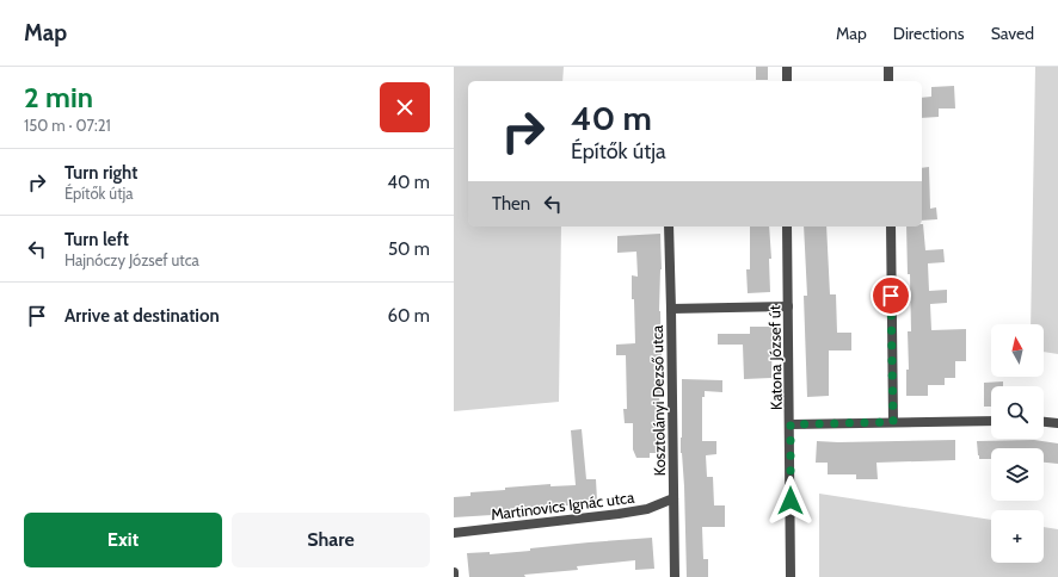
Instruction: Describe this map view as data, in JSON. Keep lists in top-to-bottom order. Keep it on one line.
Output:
{"streets":{"street":["Katona József út","Kosztolányi Dezső utca","Martinovics Ignác utca"]},"crossings":[["Kosztolányi Dezső utca","Martinovics Ignác utca"]],"north":"top","page":{"header":"Map","nav":["Map","Directions","Saved"],"heading":["2 min","150 m · 07:21"],"turn":["40 m","Építők útja"],"list":[{"name":"Turn right","note":"Építők útja","value":"40 m"},{"name":"Turn left","note":"Hajnóczy József utca","value":"50 m"},{"name":"Arrive at destination","value":"60 m"}],"then":"Then","map_buttons":"+","buttons":["Exit","Share"]}}
